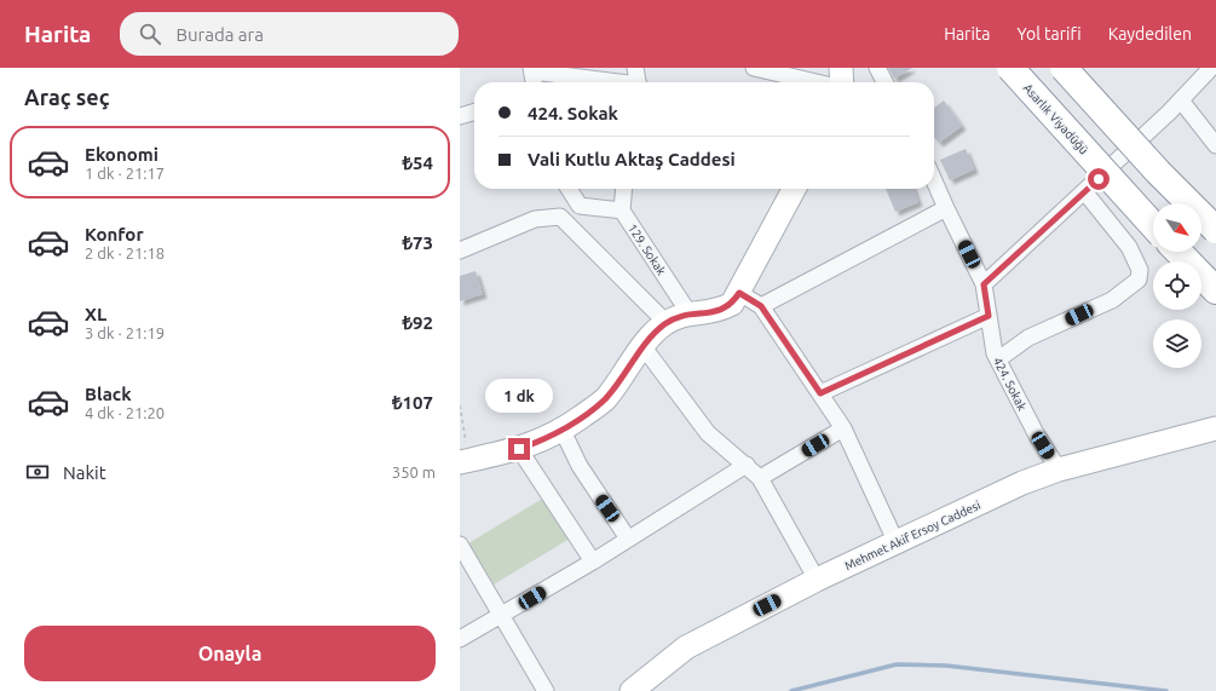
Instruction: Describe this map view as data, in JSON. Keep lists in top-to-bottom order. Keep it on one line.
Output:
{"streets":{"highway":["Asarlık Viyadüğü"],"street":["129. Sokak","424. Sokak","Mehmet Akif Ersoy Caddesi"]},"crossings":[["424. Sokak","Mehmet Akif Ersoy Caddesi"]],"north":"bottom right","page":{"header":"Harita","search":"Burada ara","nav":["Harita","Yol tarifi","Kaydedilen"],"heading":"Araç seç","banner":["424. Sokak","Vali Kutlu Aktaş Caddesi"],"list":[{"name":"Ekonomi","note":"1 dk · 21:17","value":"₺54"},{"name":"Konfor","note":"2 dk · 21:18","value":"₺73"},{"name":"XL","note":"3 dk · 21:19","value":"₺92"},{"name":"Black","note":"4 dk · 21:20","value":"₺107"}],"bubble":"1 dk","pay":["Nakit","350 m"],"buttons":"Onayla"}}
